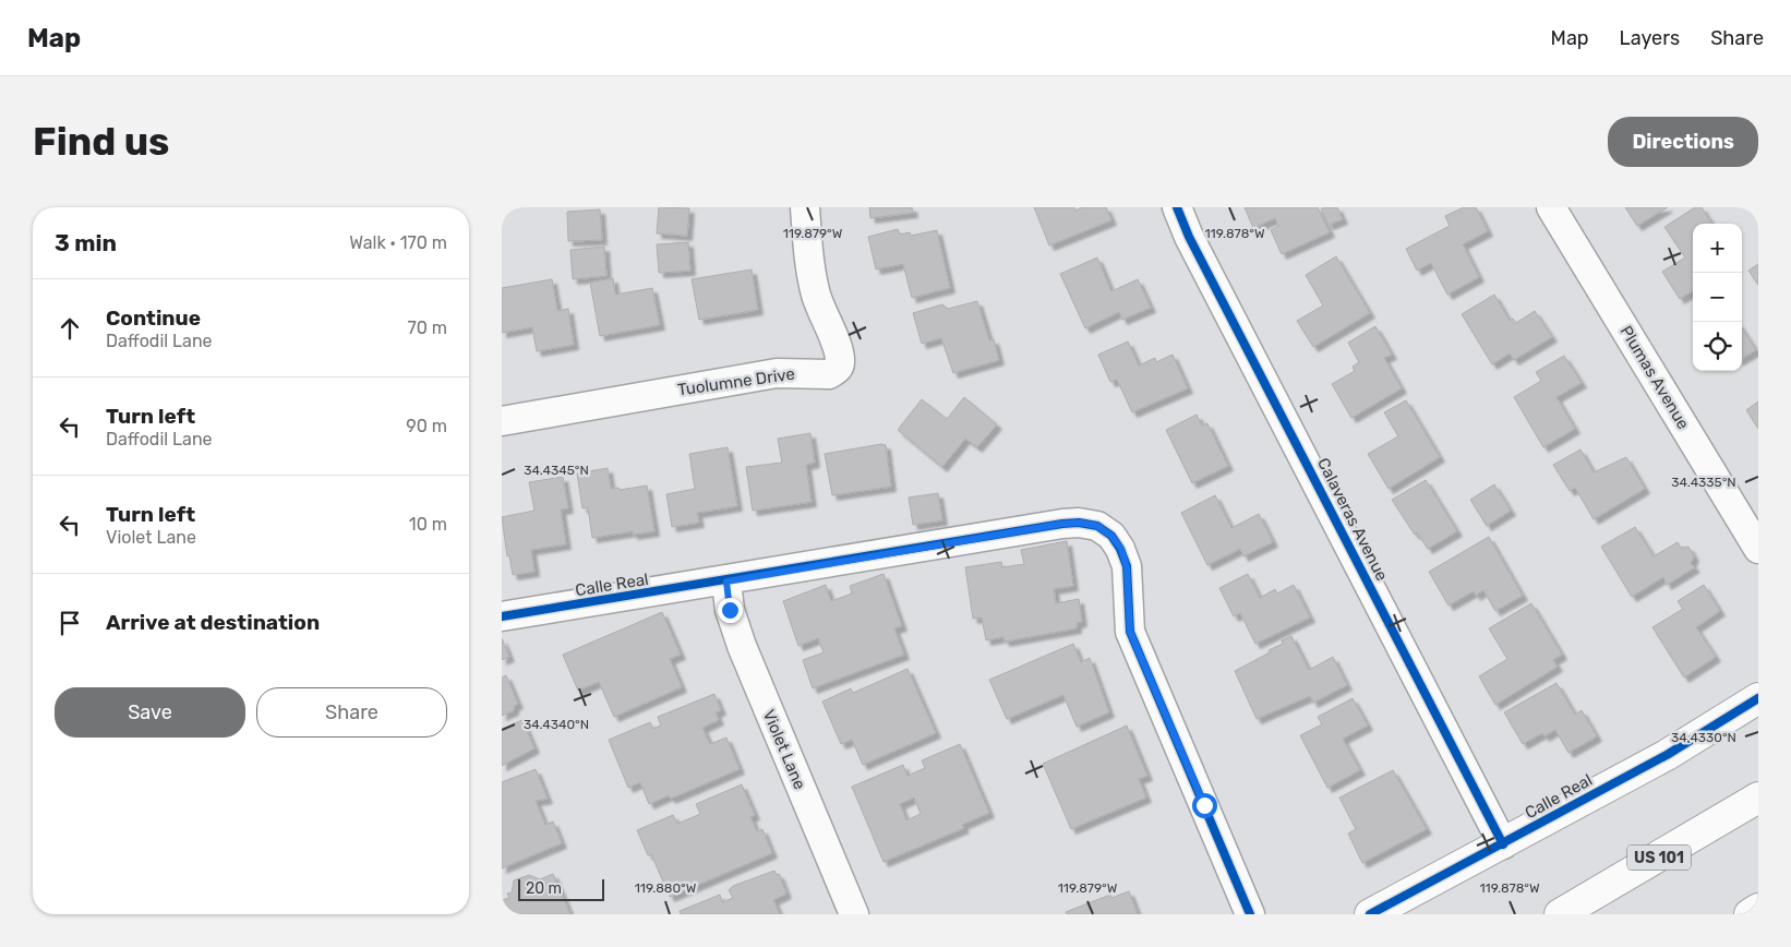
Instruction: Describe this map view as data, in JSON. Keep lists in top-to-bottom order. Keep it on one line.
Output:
{"streets":{"main road":["Calle Real","US 101"],"street":["Plumas Avenue","Tuolumne Drive","Calaveras Avenue","Violet Lane"]},"crossings":[["Calaveras Avenue","Calle Real"],["Calle Real","Violet Lane"]],"scale_bar":"20 m","page":{"header":"Map","nav":["Map","Layers","Share"],"buttons":["Directions",["Save","Share"]],"title":"Find us","heading":["3 min","Walk · 170 m"],"map_buttons":["+","−"],"list":[["Continue","Daffodil Lane","70 m"],["Turn left","Daffodil Lane","90 m"],["Turn left","Violet Lane","10 m"],"Arrive at destination"],"scale":"20 m"},"coordinates":["119.879°W","119.878°W","34.4345°N","34.4335°N","34.4340°N","34.4330°N","119.880°W"]}
